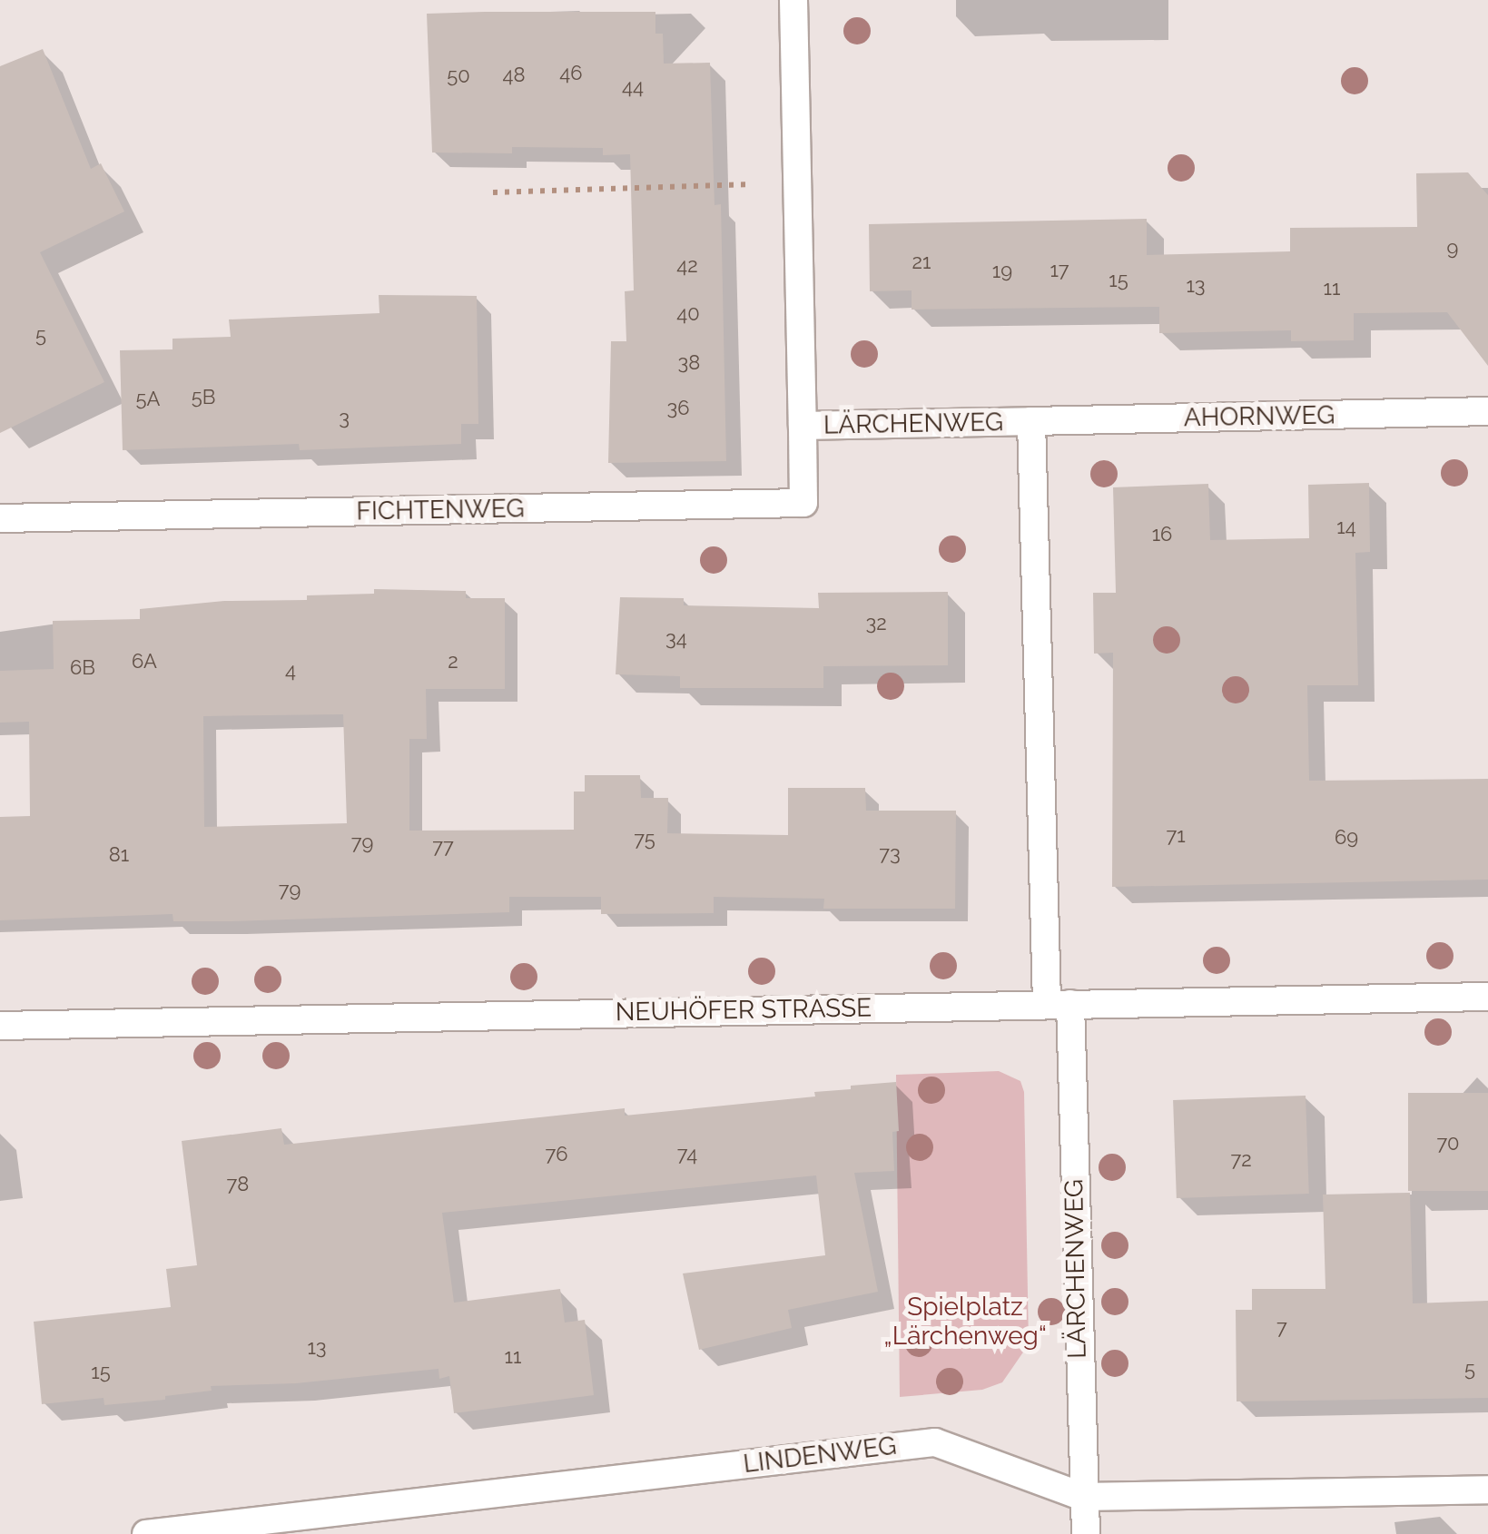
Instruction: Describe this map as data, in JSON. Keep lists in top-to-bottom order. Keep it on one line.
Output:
{"streets":{"street":["AHORNWEG","LÄRCHENWEG","FICHTENWEG","NEUHÖFER STRASSE","LINDENWEG"]},"crossings":[["AHORNWEG","LÄRCHENWEG"],["LÄRCHENWEG","FICHTENWEG"],["LÄRCHENWEG","NEUHÖFER STRASSE"],["LÄRCHENWEG","LINDENWEG"]],"parks":["Spielplatz „Lärchenweg“"],"house_numbers":["46","48","50","44","9","21","42","17","19","15","13","11","40","5","38","5B","5A","36","3","14","16","32","34","6A","2","6B","4","71","69","75","79","77","73","81","79","70","76","74","72","78","7","13","11","5","15"]}
